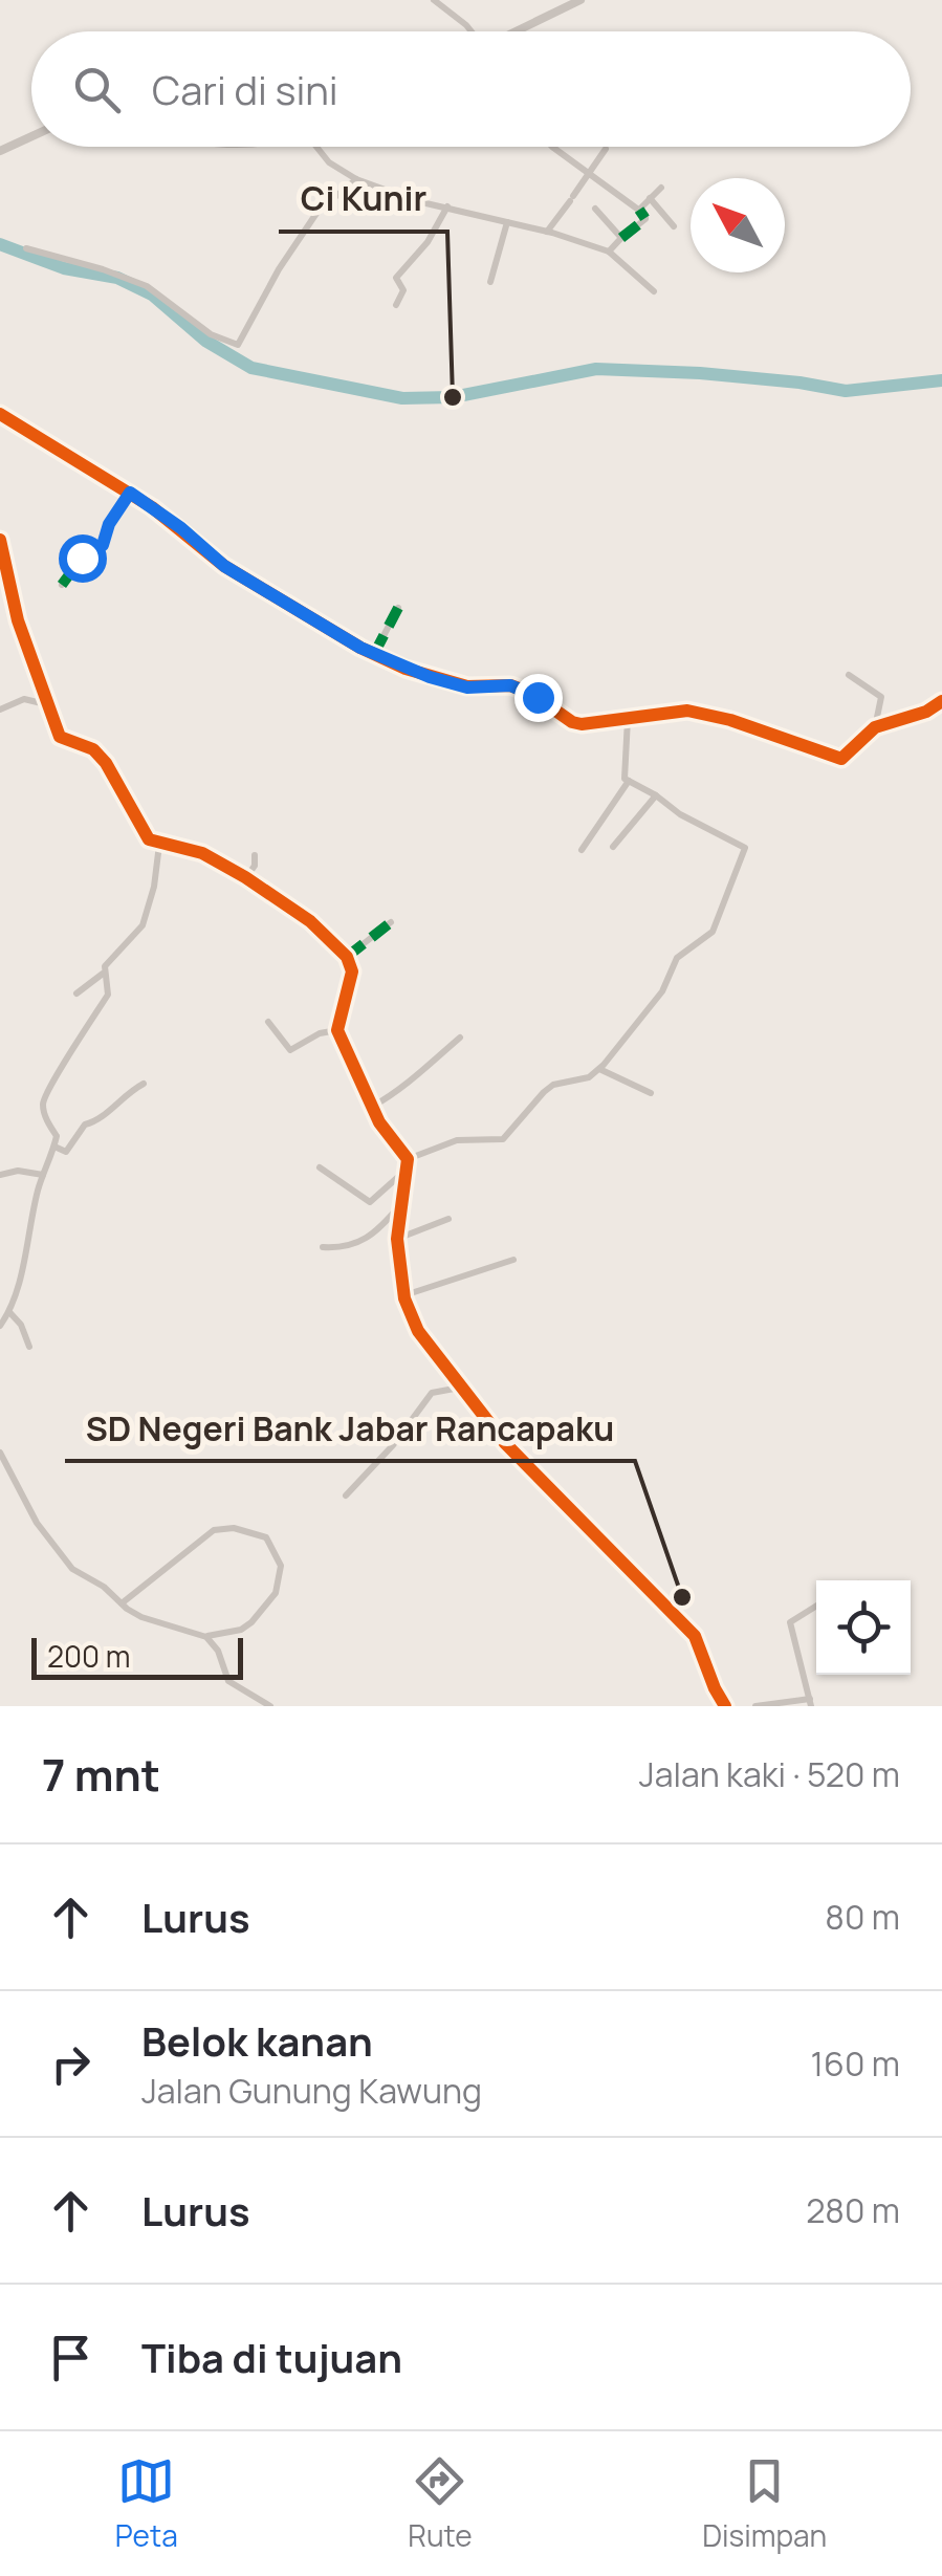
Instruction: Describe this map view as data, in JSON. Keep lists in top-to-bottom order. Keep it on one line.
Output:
{"places":["Ci Kunir","SD Negeri Bank Jabar Rancapaku"],"scale_bar":"200 m","north":"top left","page":{"search":"Cari di sini","scale":"200 m","heading":["7 mnt","Jalan kaki · 520 m"],"list":[["Lurus","80 m"],["Belok kanan","Jalan Gunung Kawung","160 m"],["Lurus","280 m"],"Tiba di tujuan"],"nav":["Peta","Rute","Disimpan"]}}
